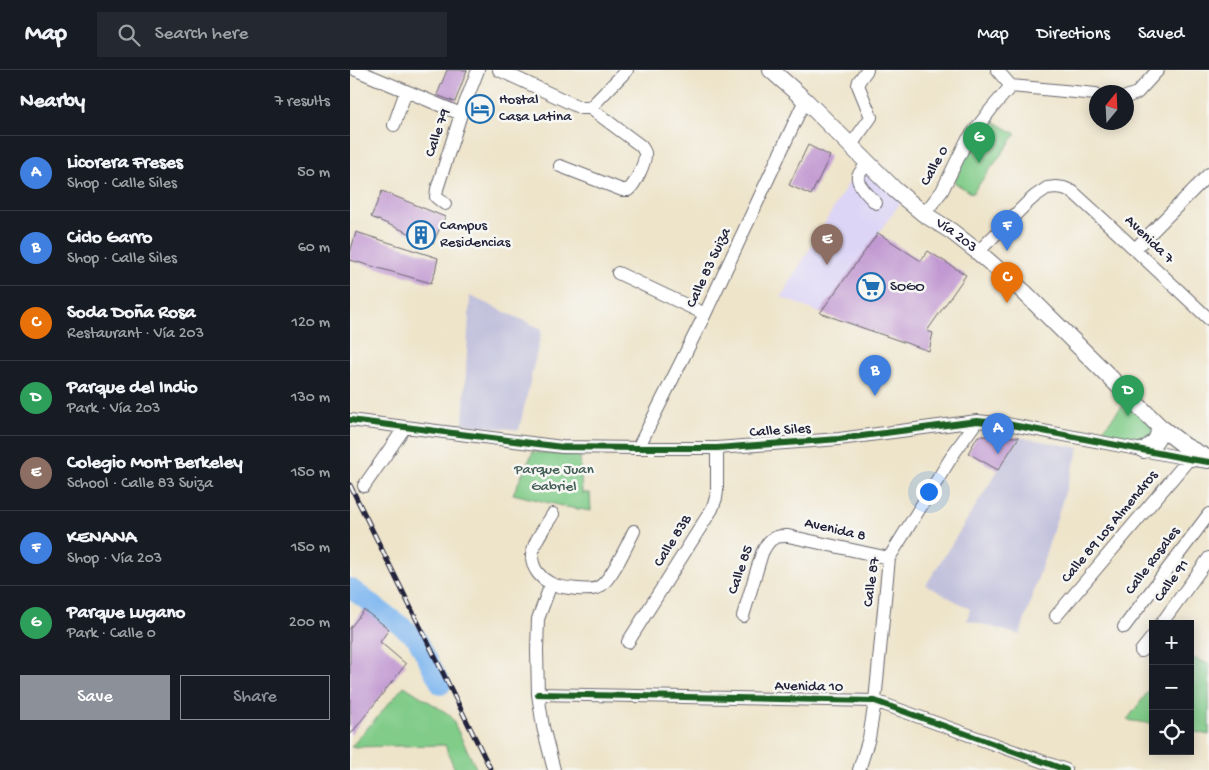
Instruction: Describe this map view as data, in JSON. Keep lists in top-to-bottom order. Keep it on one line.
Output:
{"streets":{"main road":["Vía 203"],"street":["Calle 79","Calle 0","Avenida 7","Calle 83 Suiza","Calle Siles","Calle 89 Los Almendros","Avenida 8","Calle 83B","Calle Rosales","Calle 85","Calle 91","Calle 87","Avenida 10"]},"crossings":[["Calle 0","Vía 203"],["Vía 203","Avenida 7"],["Vía 203","Calle 83 Suiza"],["Vía 203","Calle Siles"],["Calle 83 Suiza","Calle Siles"],["Calle Siles","Calle 89 Los Almendros"],["Calle Siles","Calle 83B"],["Calle Siles","Calle 87"],["Avenida 8","Calle 85"],["Avenida 8","Calle 87"],["Calle 87","Avenida 10"]],"parks":["Parque Juan Gabriel"],"places":{"hotel":["Hostal Casa Latina"],"building":["Campus Residencias"],"supermarket":["SOGO"]},"north":"top","page":{"header":"Map","search":"Search here","nav":["Map","Directions","Saved"],"heading":["Nearby","7 results"],"pins":["G","F","E","C","B","D","A"],"list":[{"mark":"A","name":"Licorera Freses","note":"Shop · Calle Siles","value":"50 m"},{"mark":"B","name":"Ciclo Garro","note":"Shop · Calle Siles","value":"60 m"},{"mark":"C","name":"Soda Doña Rosa","note":"Restaurant · Vía 203","value":"120 m"},{"mark":"D","name":"Parque del Indio","note":"Park · Vía 203","value":"130 m"},{"mark":"E","name":"Colegio Mont Berkeley","note":"School · Calle 83 Suiza","value":"150 m"},{"mark":"F","name":"KENANA","note":"Shop · Vía 203","value":"150 m"},{"mark":"G","name":"Parque Lugano","note":"Park · Calle 0","value":"200 m"}],"map_buttons":["+","−"],"buttons":["Save","Share"]}}
